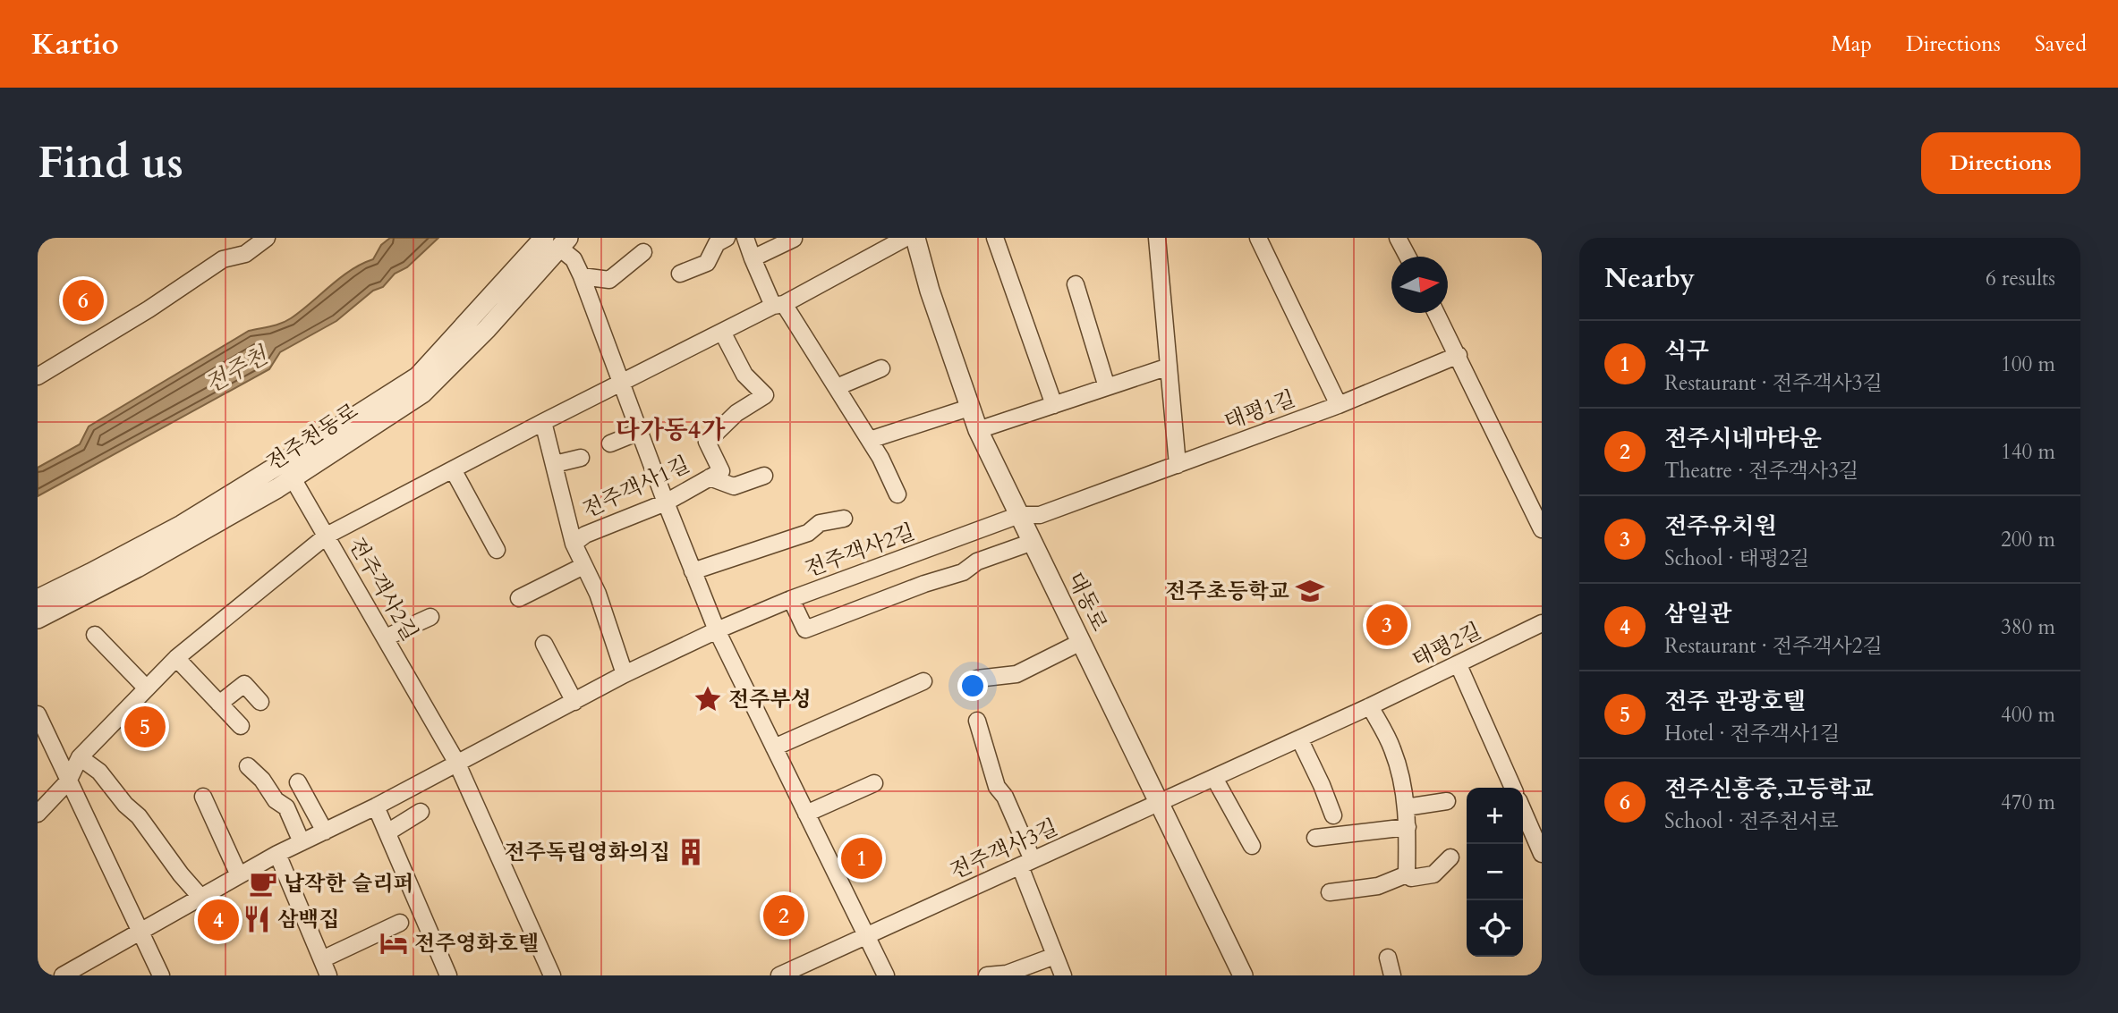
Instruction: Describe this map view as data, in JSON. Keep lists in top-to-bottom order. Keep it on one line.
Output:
{"streets":{"street":["태평1길","전주천동로","전주객사1길","전주객사2길","대동로","태평2길","전주객사3길"]},"crossings":[["태평1길","전주객사2길"],["태평1길","대동로"],["전주천동로","전주객사2길"],["전주객사1길","전주객사2길"],["전주객사2길","대동로"],["대동로","태평2길"],["대동로","전주객사3길"],["태평2길","전주객사3길"]],"districts":["다가동4가"],"water":["전주천"],"places":{"school or university":["전주초등학교"],"place":["전주부성"],"building":["전주독립영화의집"],"cafe":["납작한 슬리퍼"],"restaurant":["삼백집"],"hotel":["전주영화호텔"]},"north":"right","page":{"header":"Kartio","nav":["Map","Directions","Saved"],"buttons":"Directions","title":"Find us","heading":["Nearby","6 results"],"pins":["6","3","5","1","2","4"],"list":[{"mark":"1","name":"식구","note":"Restaurant · 전주객사3길","value":"100 m"},{"mark":"2","name":"전주시네마타운","note":"Theatre · 전주객사3길","value":"140 m"},{"mark":"3","name":"전주유치원","note":"School · 태평2길","value":"200 m"},{"mark":"4","name":"삼일관","note":"Restaurant · 전주객사2길","value":"380 m"},{"mark":"5","name":"전주 관광호텔","note":"Hotel · 전주객사1길","value":"400 m"},{"mark":"6","name":"전주신흥중,고등학교","note":"School · 전주천서로","value":"470 m"}],"map_buttons":["+","−"]}}
